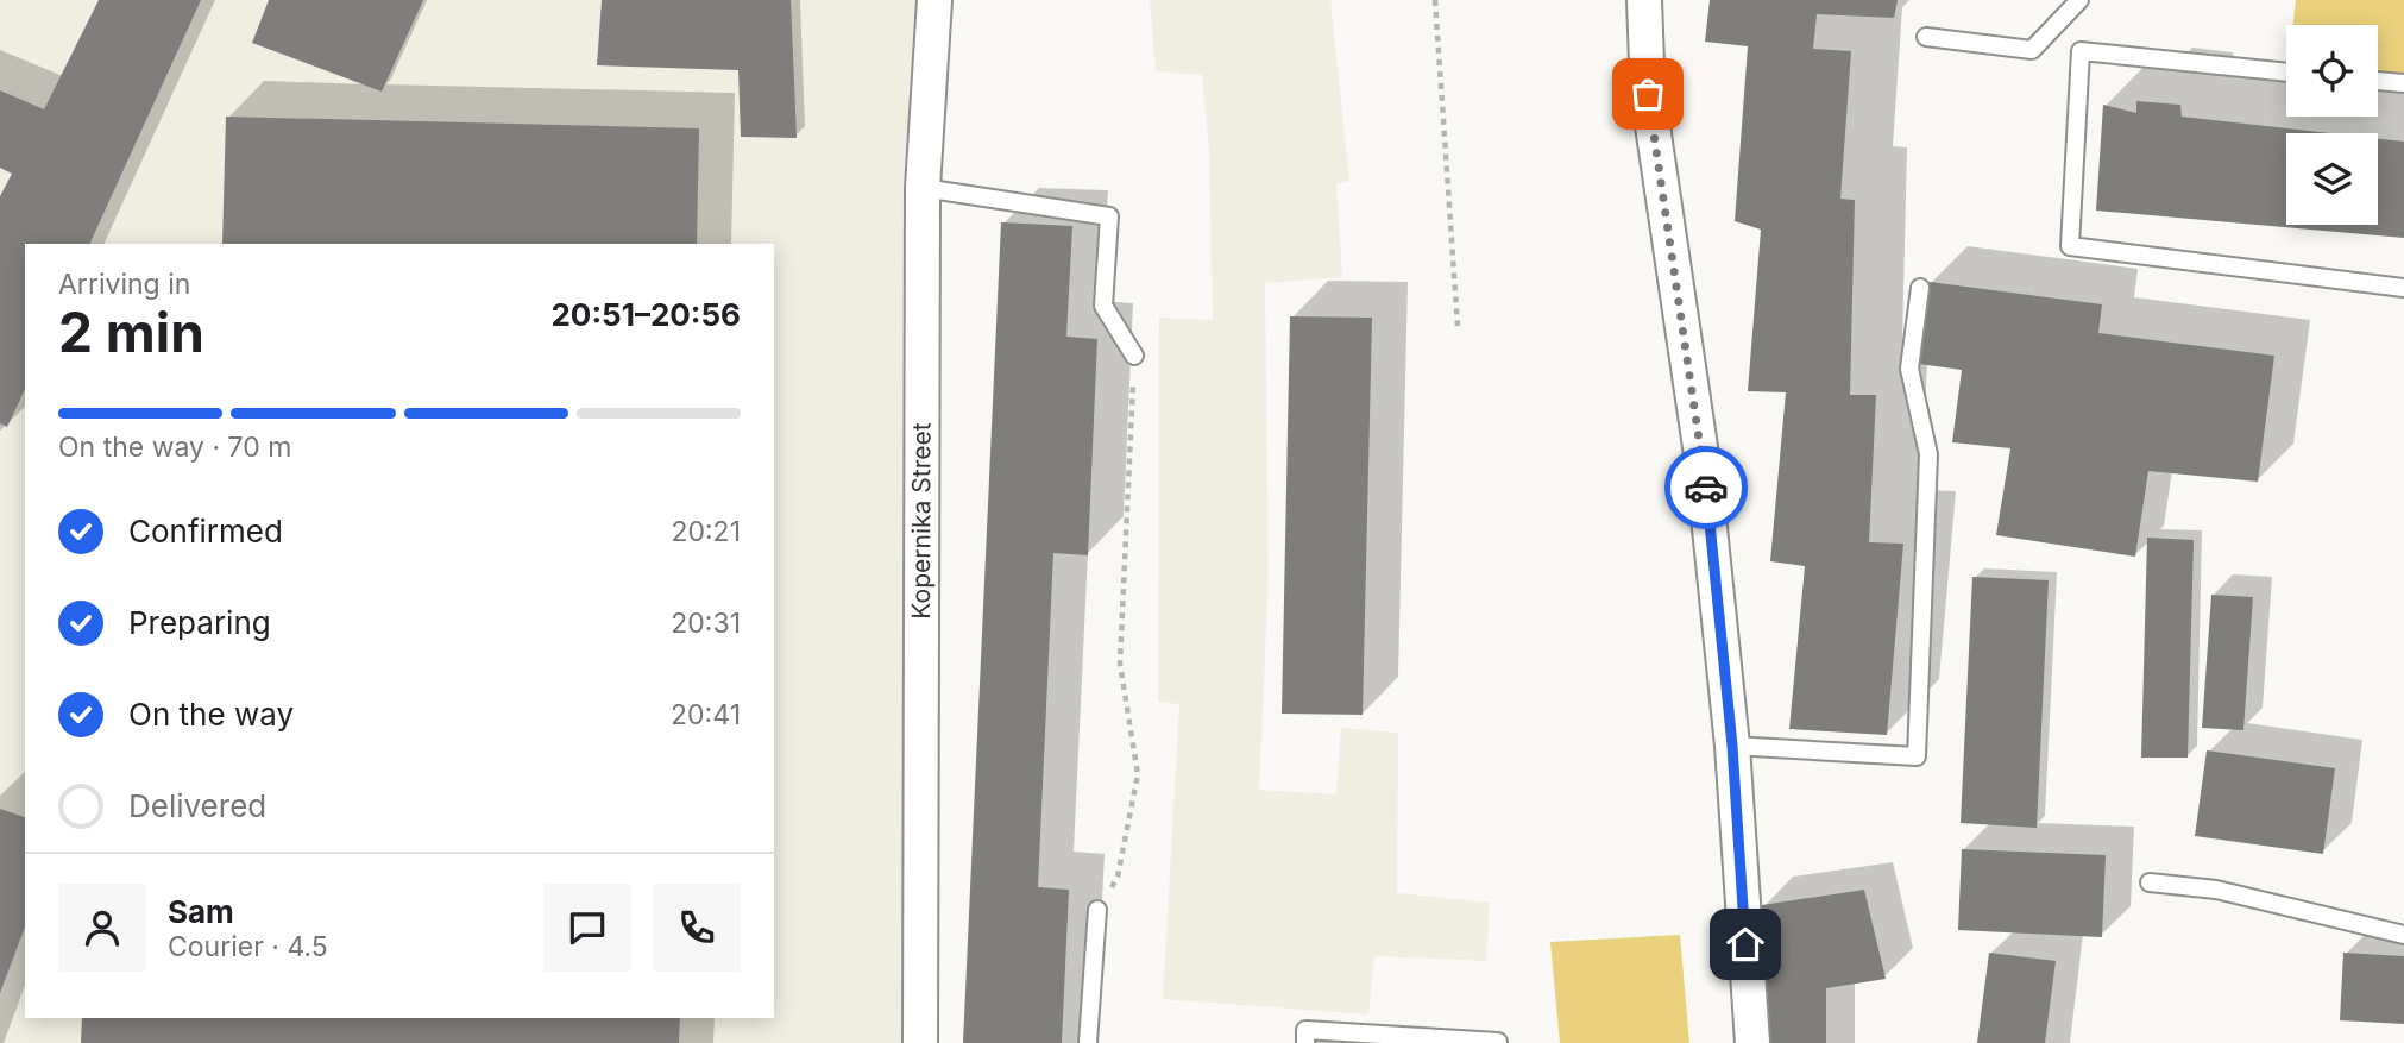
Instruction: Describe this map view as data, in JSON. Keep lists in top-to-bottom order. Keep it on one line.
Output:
{"streets":{"street":["Kopernika Street"]},"page":{"heading":["2 min","Arriving in","20:51–20:56"],"panel":["Sam","Courier · 4.5"],"bar":"On the way · 70 m","list":[["Confirmed","20:21"],["Preparing","20:31"],["On the way","20:41"],"Delivered"]}}
